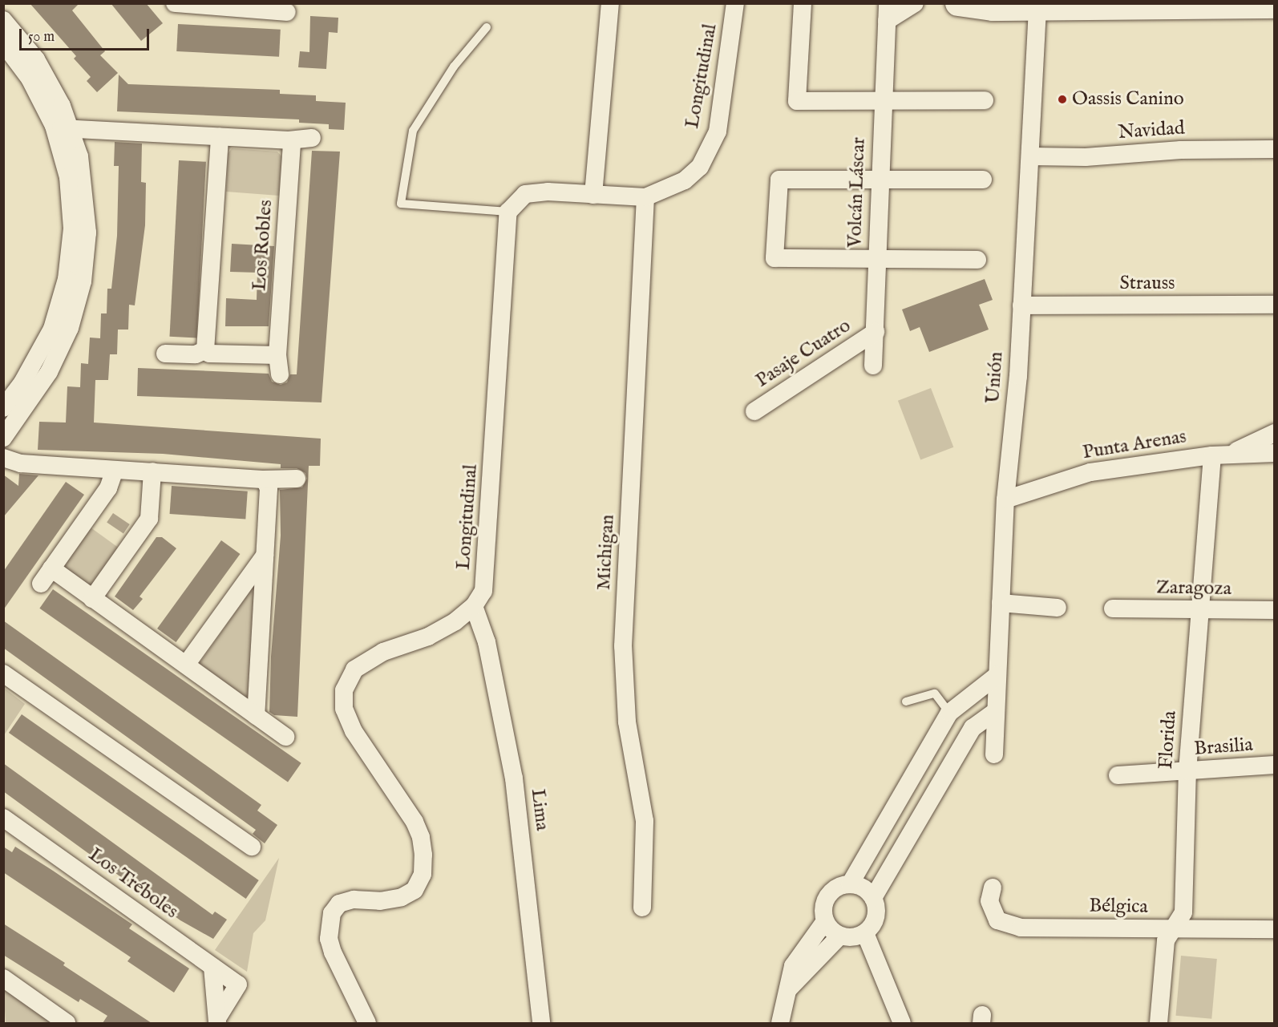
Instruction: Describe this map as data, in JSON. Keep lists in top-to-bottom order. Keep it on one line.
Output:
{"streets":{"street":["Longitudinal","Navidad","Volcán Láscar","Los Robles","Strauss","Pasaje Cuatro","Unión","Punta Arenas","Michigan","Zaragoza","Florida","Brasilia","Lima","Los Tréboles","Bélgica"]},"crossings":[["Longitudinal","Michigan"],["Longitudinal","Lima"],["Navidad","Unión"],["Volcán Láscar","Pasaje Cuatro"],["Strauss","Unión"],["Unión","Punta Arenas"],["Punta Arenas","Florida"],["Zaragoza","Florida"],["Florida","Brasilia"],["Florida","Bélgica"]],"places":["Oassis Canino"],"scale_bar":"50 m"}
